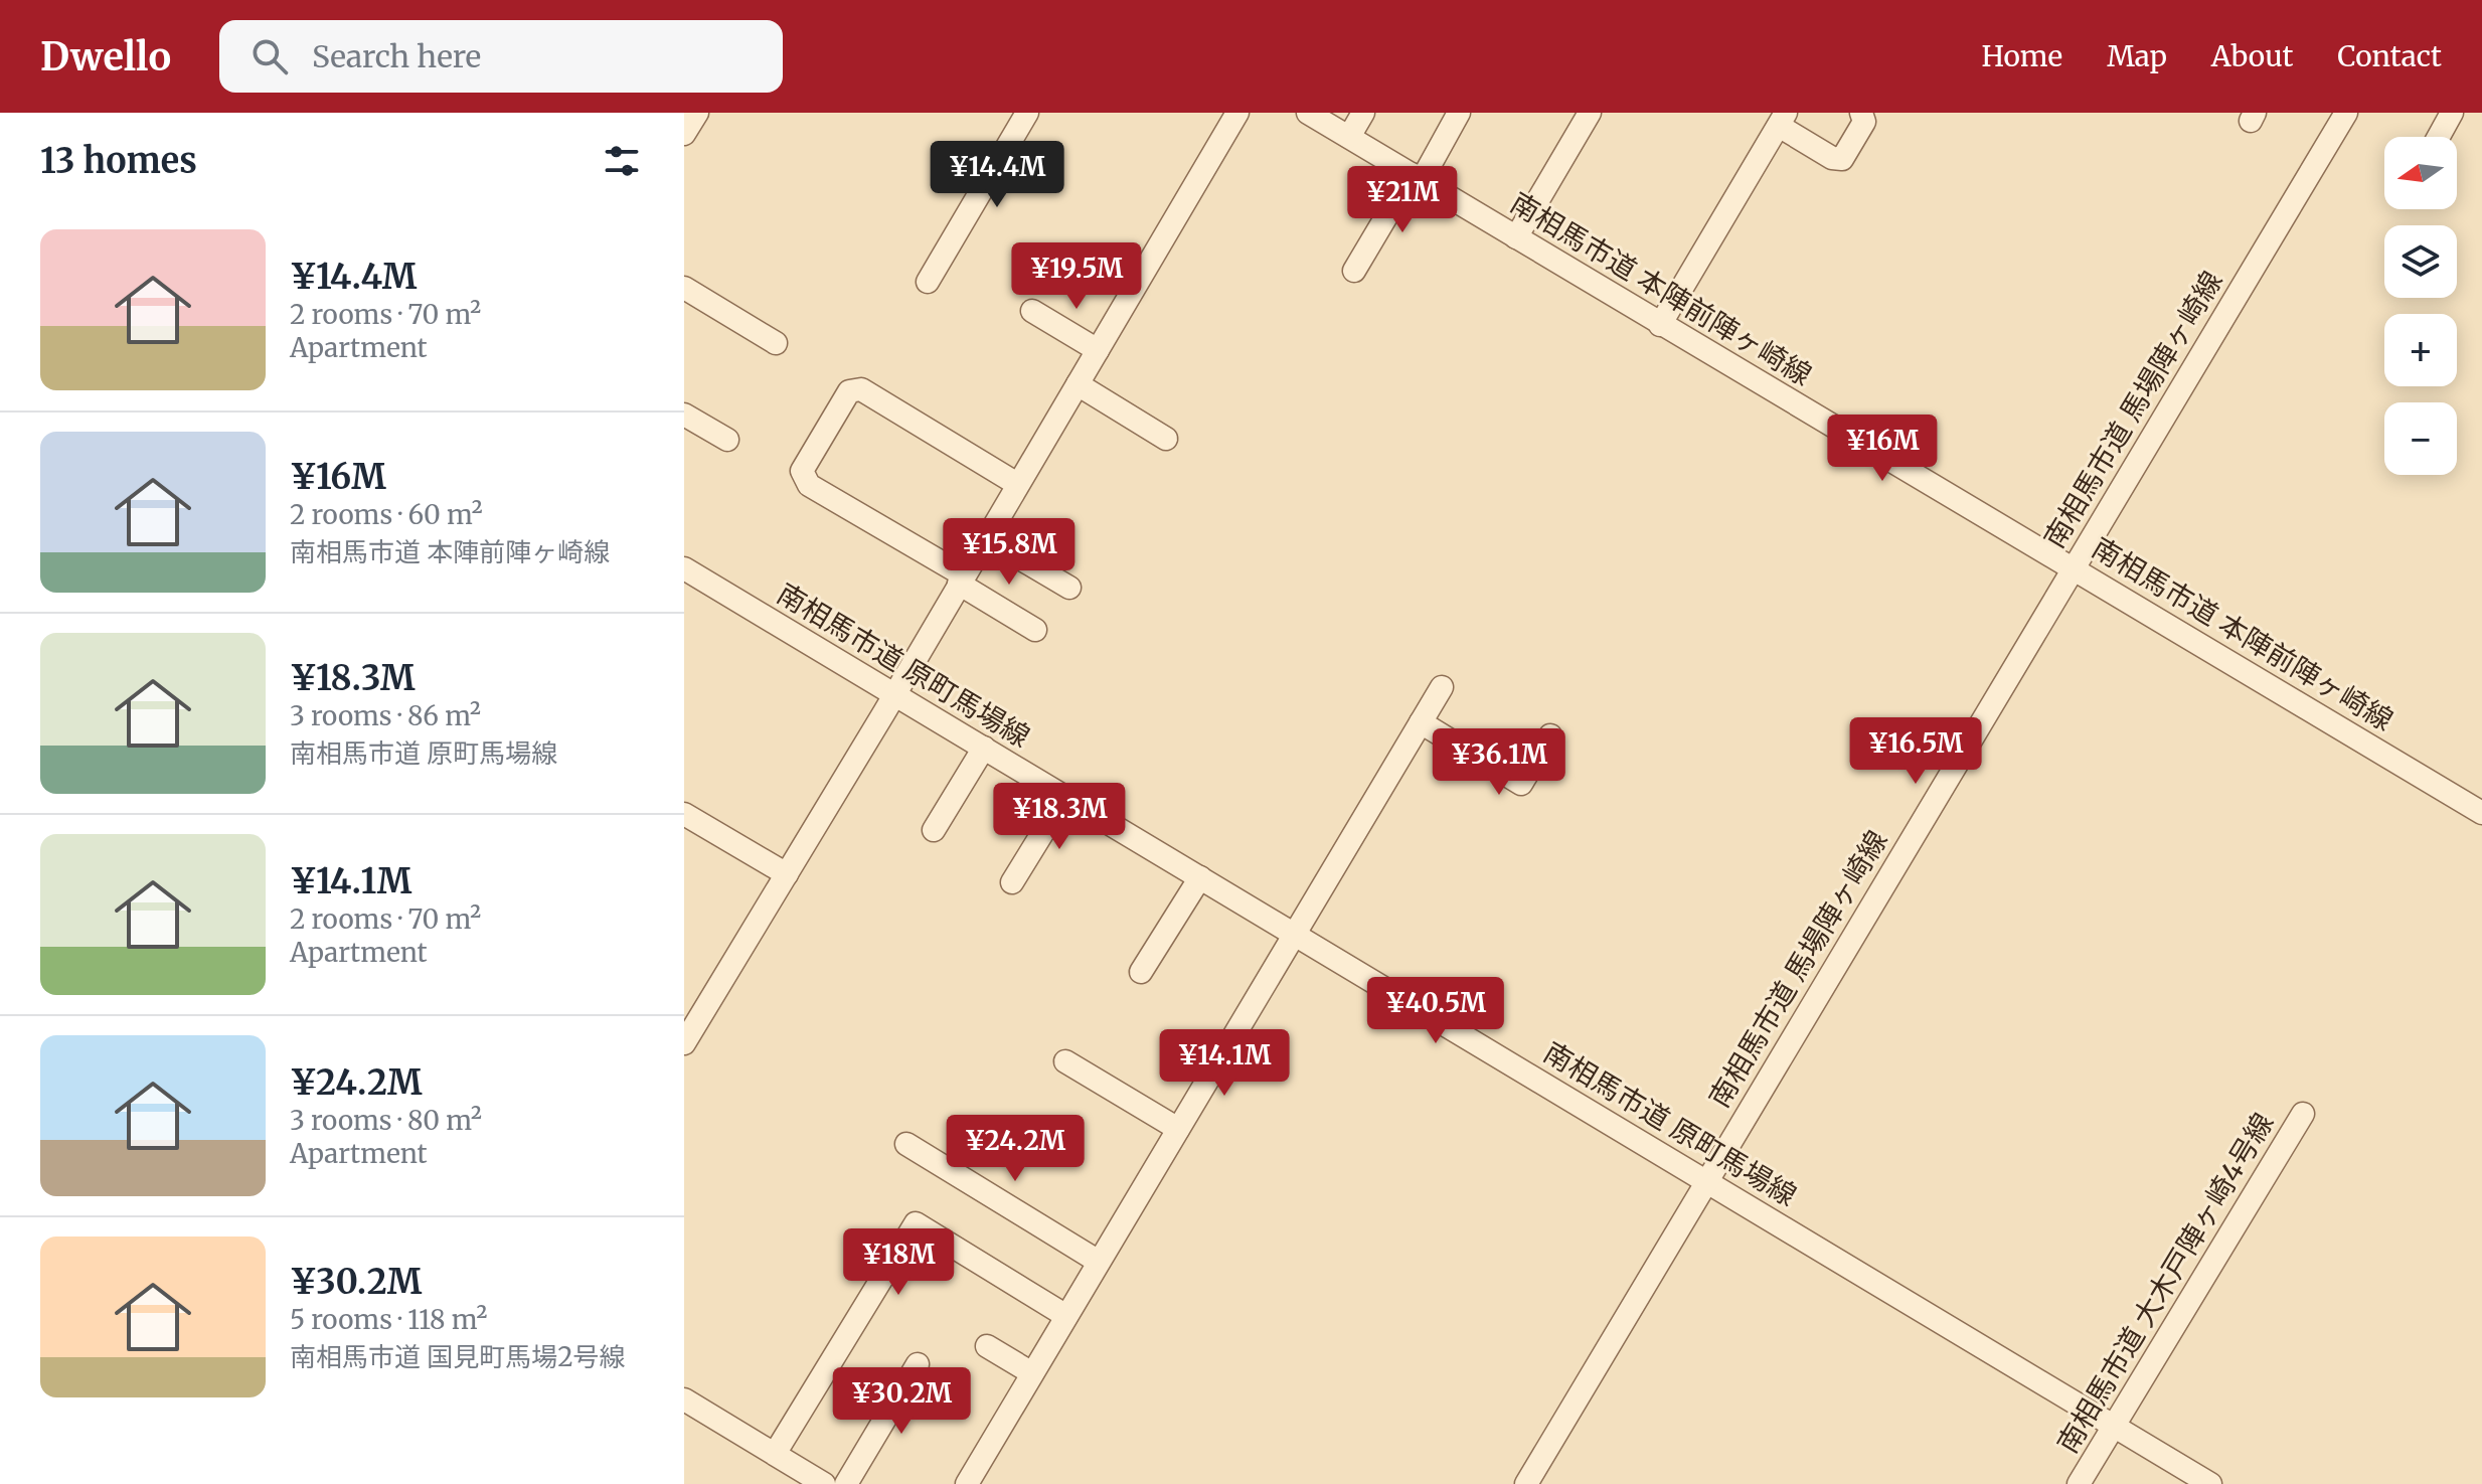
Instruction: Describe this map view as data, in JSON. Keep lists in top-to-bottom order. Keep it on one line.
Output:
{"streets":{"street":["南相馬市道 本陣前陣ヶ崎線","南相馬市道 馬場陣ヶ崎線","南相馬市道 原町馬場線","南相馬市道 大木戸陣ヶ崎4号線"]},"crossings":[["南相馬市道 本陣前陣ヶ崎線","南相馬市道 馬場陣ヶ崎線"],["南相馬市道 馬場陣ヶ崎線","南相馬市道 原町馬場線"],["南相馬市道 原町馬場線","南相馬市道 大木戸陣ヶ崎4号線"]],"north":"left","page":{"header":"Dwello","search":"Search here","nav":["Home","Map","About","Contact"],"heading":"13 homes","map_buttons":["+","−"],"price":["¥14.4M","¥21M","¥19.5M","¥16M","¥15.8M","¥16.5M","¥36.1M","¥18.3M","¥40.5M","¥14.1M","¥24.2M","¥18M","¥30.2M"],"list":[{"name":"¥14.4M","note":"2 rooms · 70 m² · Apartment"},{"name":"¥16M","note":"2 rooms · 60 m² · 南相馬市道 本陣前陣ヶ崎線"},{"name":"¥18.3M","note":"3 rooms · 86 m² · 南相馬市道 原町馬場線"},{"name":"¥14.1M","note":"2 rooms · 70 m² · Apartment"},{"name":"¥24.2M","note":"3 rooms · 80 m² · Apartment"},{"name":"¥30.2M","note":"5 rooms · 118 m² · 南相馬市道 国見町馬場2号線"}]}}
